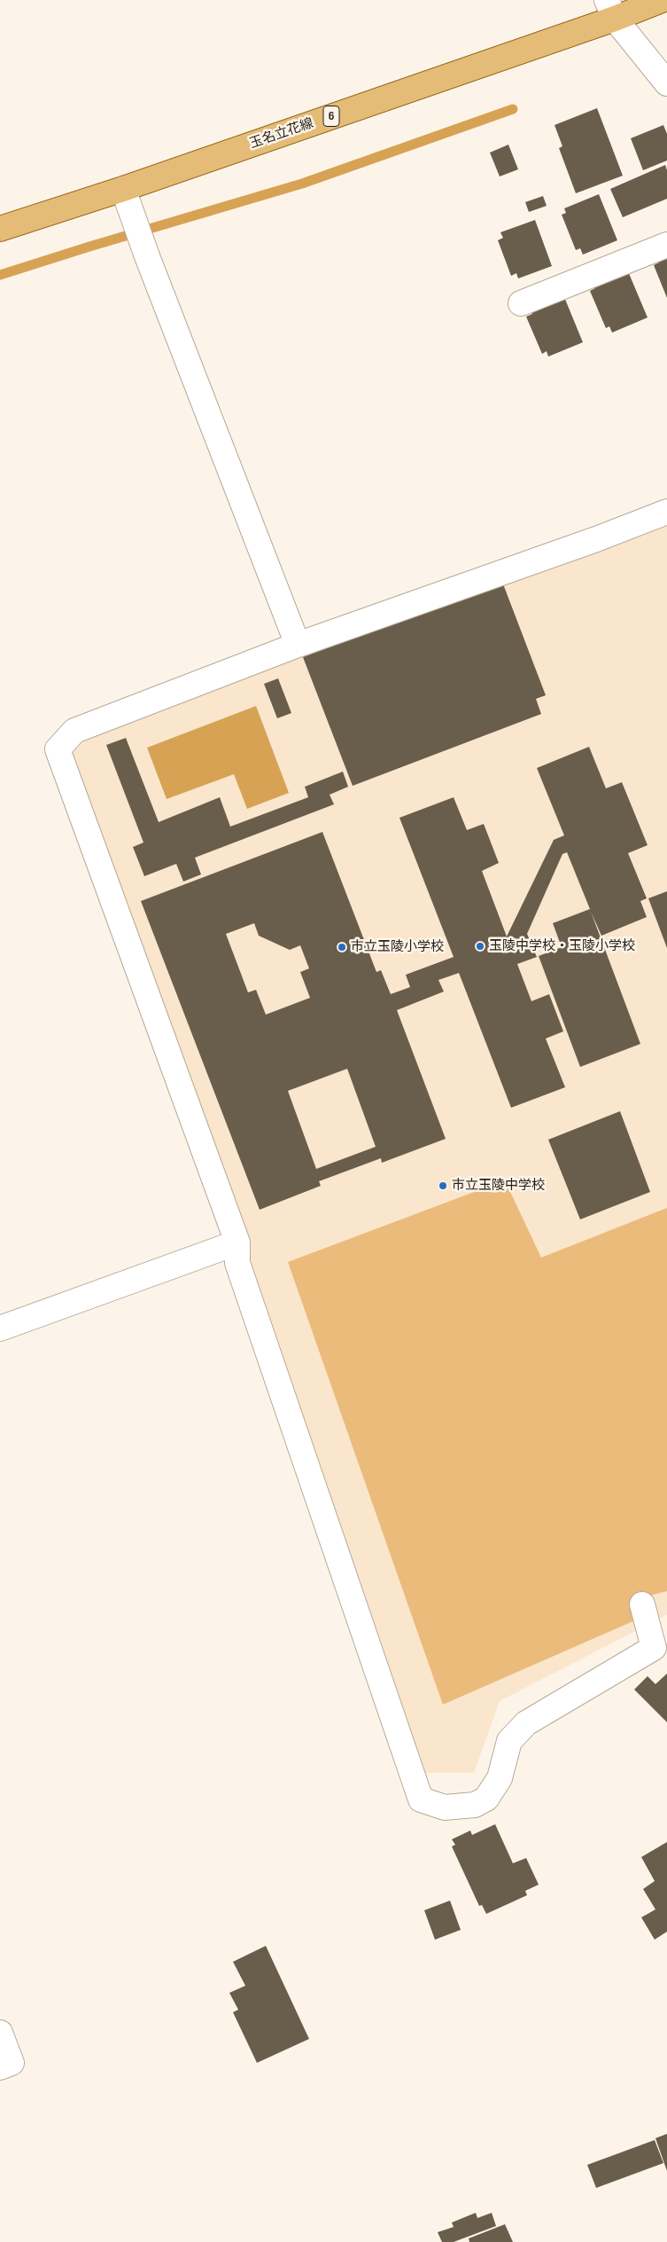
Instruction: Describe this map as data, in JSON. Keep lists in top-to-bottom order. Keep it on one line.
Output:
{"streets":{"main road":["6","玉名立花線"]},"places":["玉陵中学校・玉陵小学校","市立玉陵小学校","市立玉陵中学校"]}
